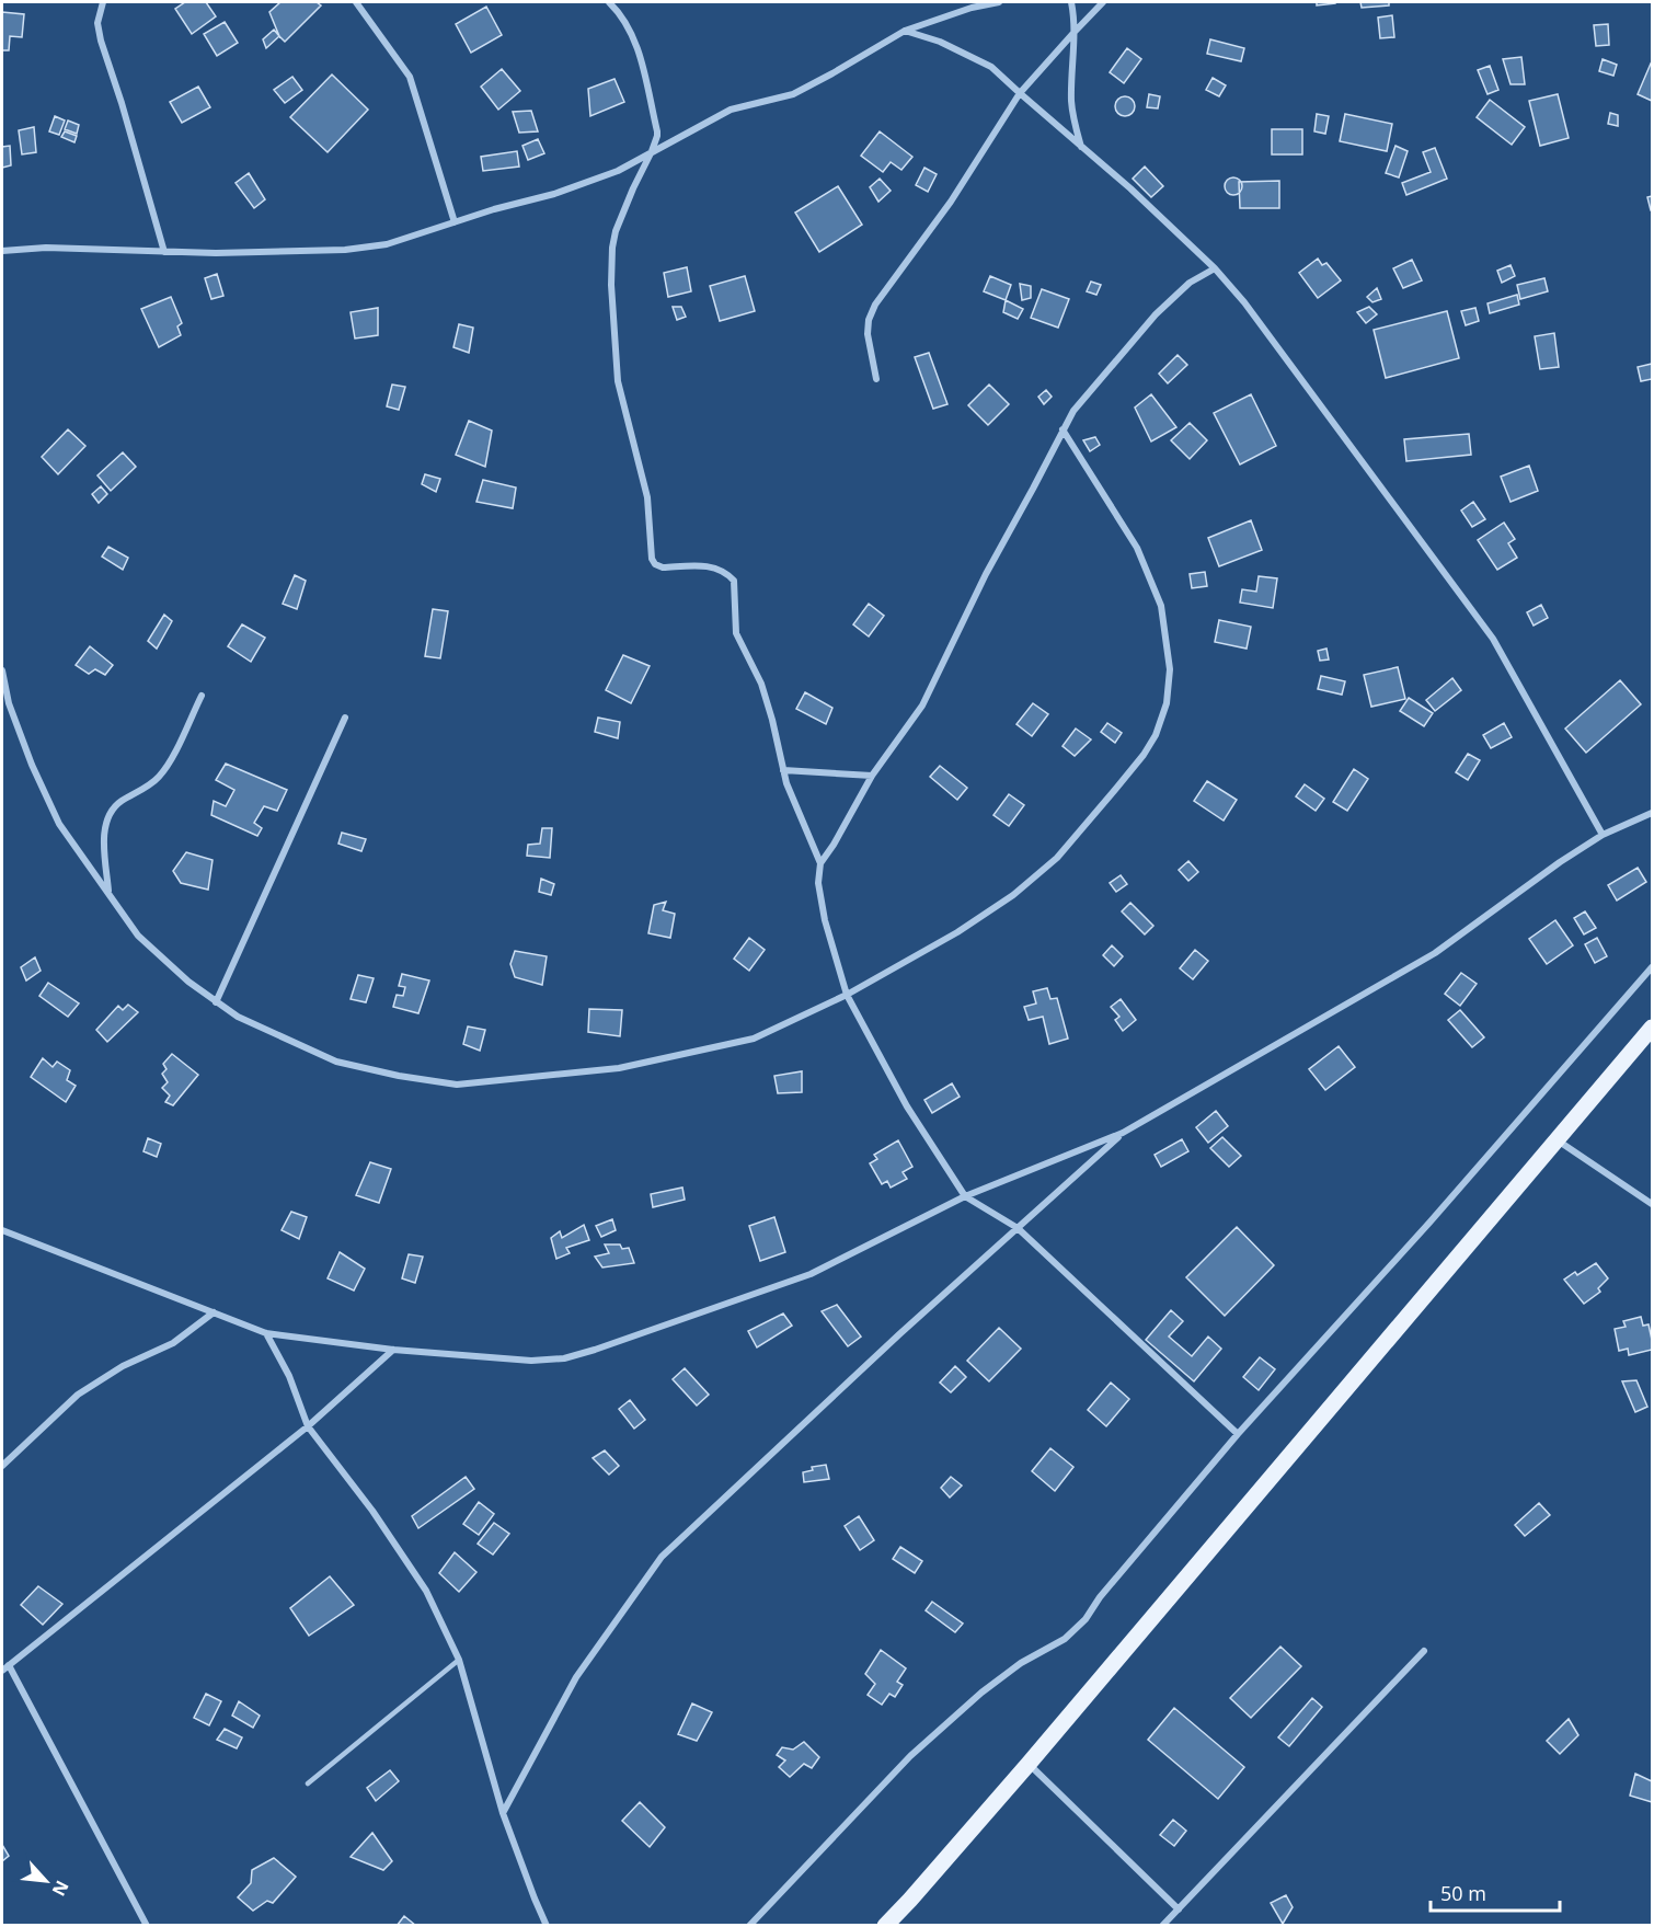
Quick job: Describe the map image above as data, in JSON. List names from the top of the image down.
{
  "scale_bar": "50 m",
  "north": "bottom right"
}
